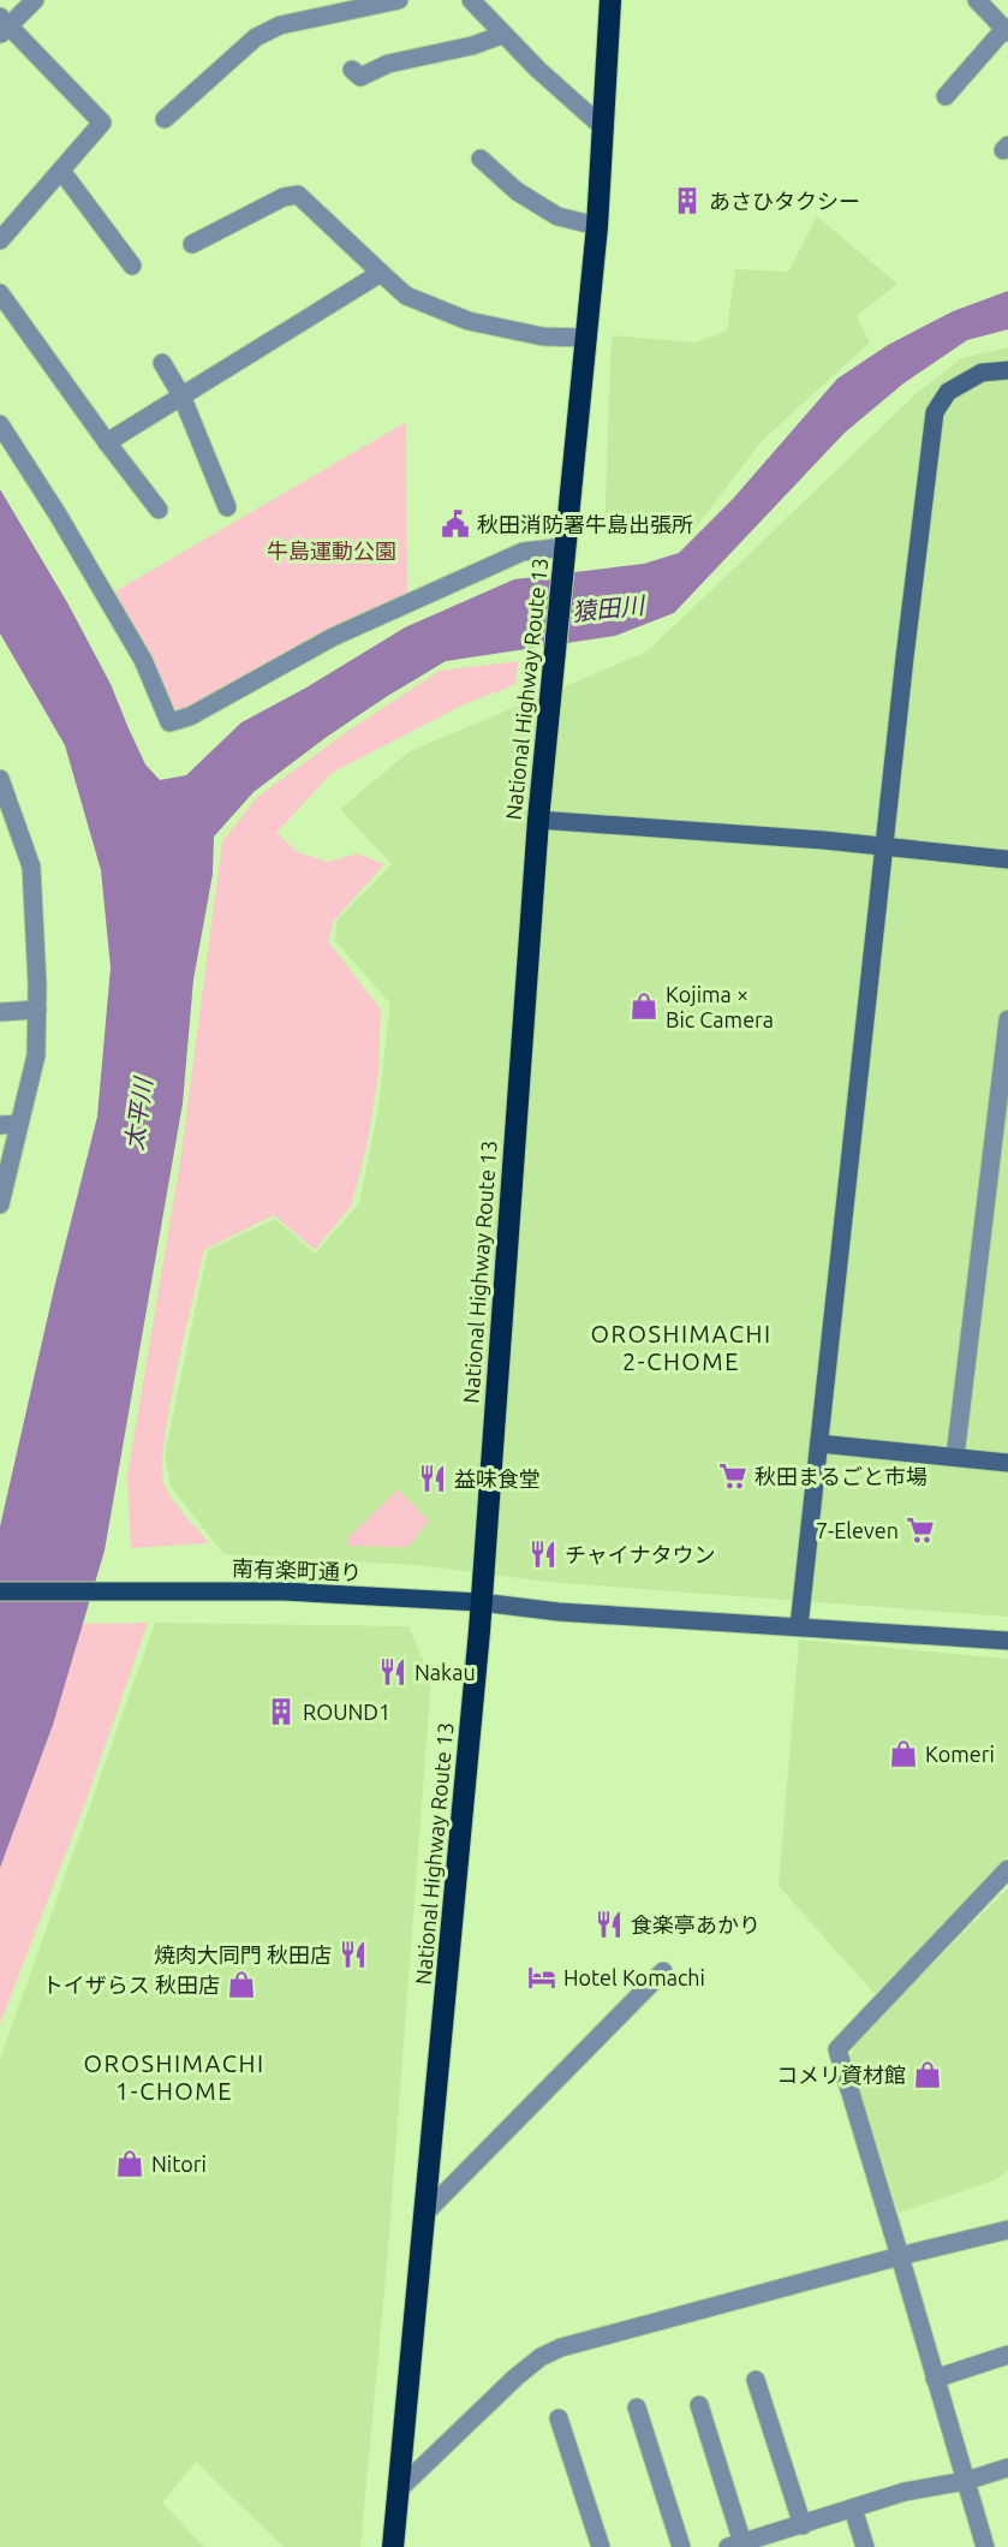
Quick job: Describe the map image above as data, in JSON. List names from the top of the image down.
{
  "streets": {
    "highway": ["National Highway Route 13"],
    "main road": ["南有楽町通り"]
  },
  "crossings": [
    ["National Highway Route 13", "南有楽町通り"]
  ],
  "districts": ["OROSHIMACHI 2-CHOME", "OROSHIMACHI 1-CHOME"],
  "water": ["猿田川", "太平川"],
  "parks": ["牛島運動公園"],
  "places": {
    "building": ["あさひタクシー", "ROUND1"],
    "public building": ["秋田消防署牛島出張所"],
    "shop": [
      "Kojima × Bic Camera",
      "Komeri",
      "トイザらス 秋田店",
      "コメリ資材館",
      "Nitori"
    ],
    "supermarket": ["秋田まるごと市場", "7-Eleven"],
    "restaurant": [
      "益味食堂",
      "チャイナタウン",
      "Nakau",
      "食楽亭あかり",
      "焼肉大同門 秋田店"
    ],
    "hotel": ["Hotel Komachi"]
  }
}
